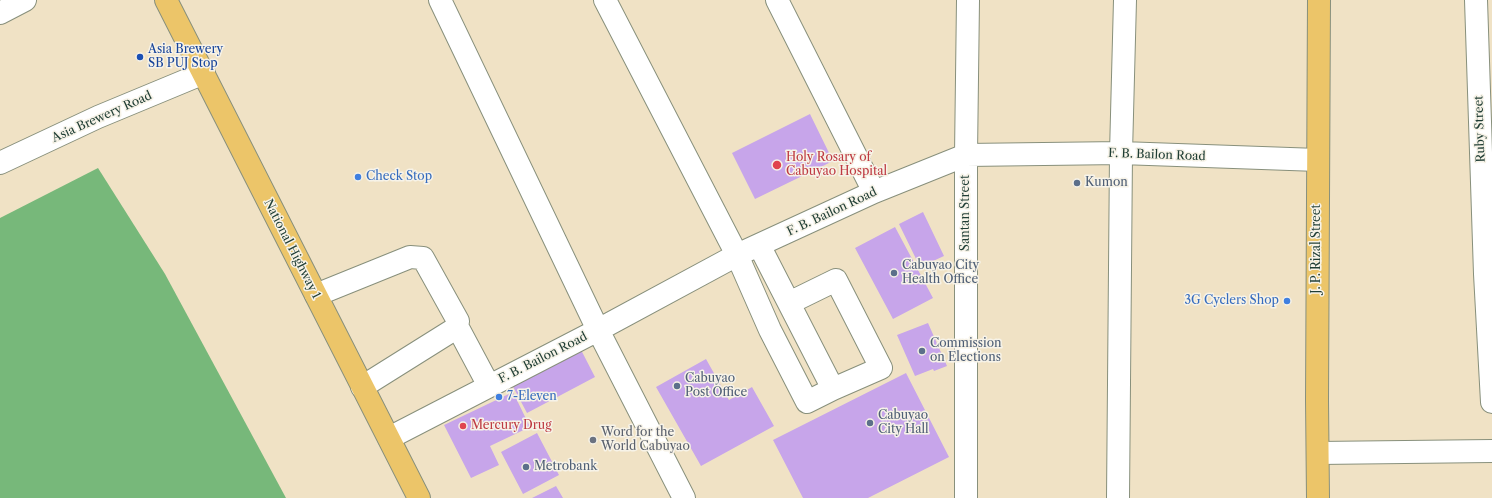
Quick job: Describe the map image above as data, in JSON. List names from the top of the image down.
{
  "streets": {
    "main road": ["National Highway 1", "J. P. Rizal Street"],
    "street": [
      "Asia Brewery Road",
      "Ruby Street",
      "F. B. Bailon Road",
      "Santan Street"
    ]
  },
  "crossings": [
    ["Asia Brewery Road", "National Highway 1"],
    ["F. B. Bailon Road", "Santan Street"],
    ["F. B. Bailon Road", "National Highway 1"],
    ["F. B. Bailon Road", "J. P. Rizal Street"]
  ],
  "places": [
    "Asia Brewery SB PUJ Stop",
    "Holy Rosary of Cabuyao Hospital",
    "Check Stop",
    "Kumon",
    "Cabuyao City Health Office",
    "3G Cyclers Shop",
    "Commission on Elections",
    "Cabuyao Post Office",
    "7-Eleven",
    "Cabuyao City Hall",
    "Mercury Drug",
    "Word for the World Cabuyao",
    "Metrobank"
  ]
}
